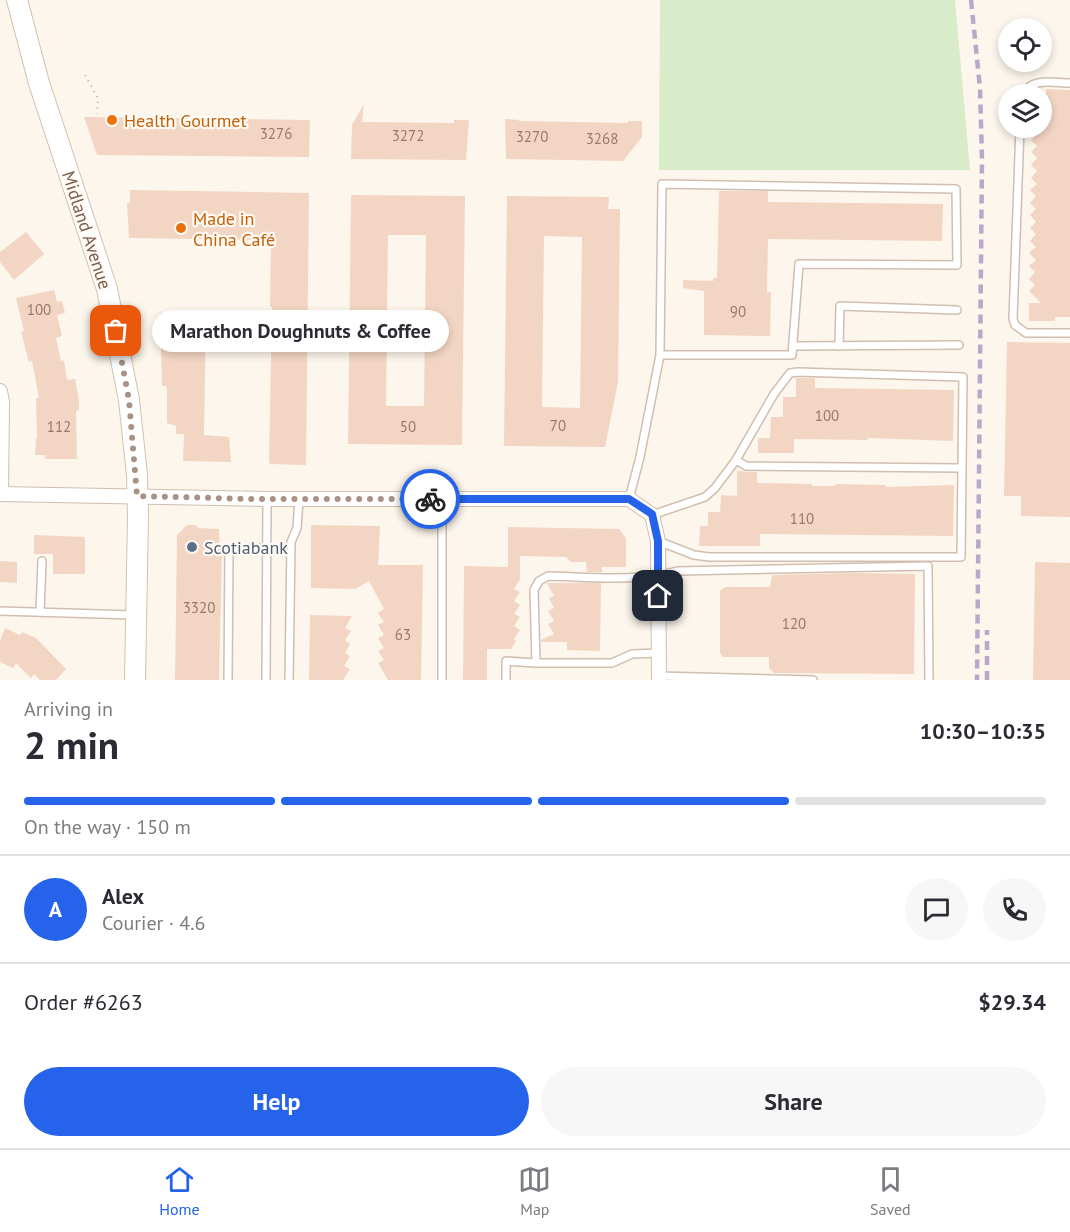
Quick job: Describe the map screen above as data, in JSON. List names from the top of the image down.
{
  "streets": {
    "main road": ["Midland Avenue"]
  },
  "places": [
    "Health Gourmet",
    "Made in China Café",
    "Marathon Doughnuts & Coffee",
    "Scotiabank"
  ],
  "house_numbers": [
    "3276",
    "3272",
    "3270",
    "3268",
    "100",
    "90",
    "100",
    "70",
    "112",
    "50",
    "110",
    "3320",
    "120",
    "63"
  ],
  "page": {
    "bubble": "Marathon Doughnuts & Coffee",
    "heading": ["2 min", "Arriving in", "10:30–10:35"],
    "panel": [
      "Alex",
      "Courier · 4.6",
      "Order #6263",
      "$29.34"
    ],
    "bar": "On the way · 150 m",
    "round": "A",
    "buttons": ["Help", "Share"],
    "tabs": ["Home", "Map", "Saved"]
  }
}
